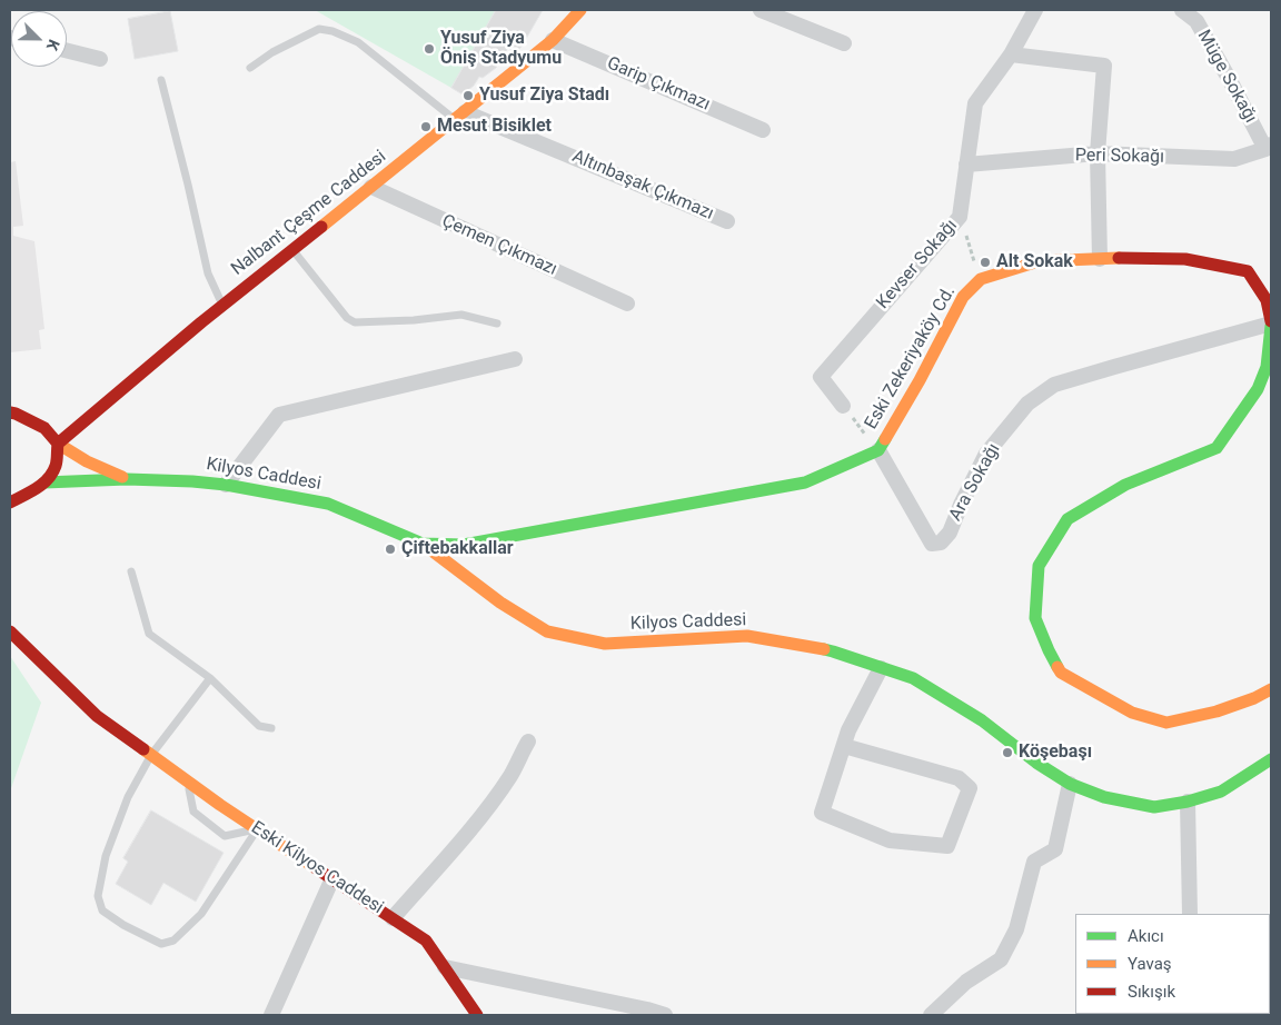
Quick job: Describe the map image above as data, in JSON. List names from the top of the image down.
{
  "streets": {
    "street": [
      "Müge Sokağı",
      "Garip Çıkmazı",
      "Peri Sokağı",
      "Altınbaşak Çıkmazı",
      "Nalbant Çeşme Caddesi",
      "Çemen Çıkmazı",
      "Kevser Sokağı",
      "Eski Zekeriyaköy Cd.",
      "Kilyos Caddesi",
      "Ara Sokağı",
      "Eski Kilyos Caddesi"
    ]
  },
  "crossings": [
    ["Müge Sokağı", "Peri Sokağı"],
    ["Garip Çıkmazı", "Nalbant Çeşme Caddesi"],
    ["Peri Sokağı", "Kevser Sokağı"],
    ["Altınbaşak Çıkmazı", "Nalbant Çeşme Caddesi"],
    ["Nalbant Çeşme Caddesi", "Çemen Çıkmazı"],
    ["Eski Zekeriyaköy Cd.", "Kilyos Caddesi"],
    ["Eski Zekeriyaköy Cd.", "Ara Sokağı"]
  ],
  "places": [
    "Yusuf Ziya Öniş Stadyumu",
    "Yusuf Ziya Stadı",
    "Mesut Bisiklet",
    "Alt Sokak",
    "Çiftebakkallar",
    "Köşebaşı"
  ],
  "legend": ["Akıcı", "Yavaş", "Sıkışık"],
  "north": "bottom right"
}
